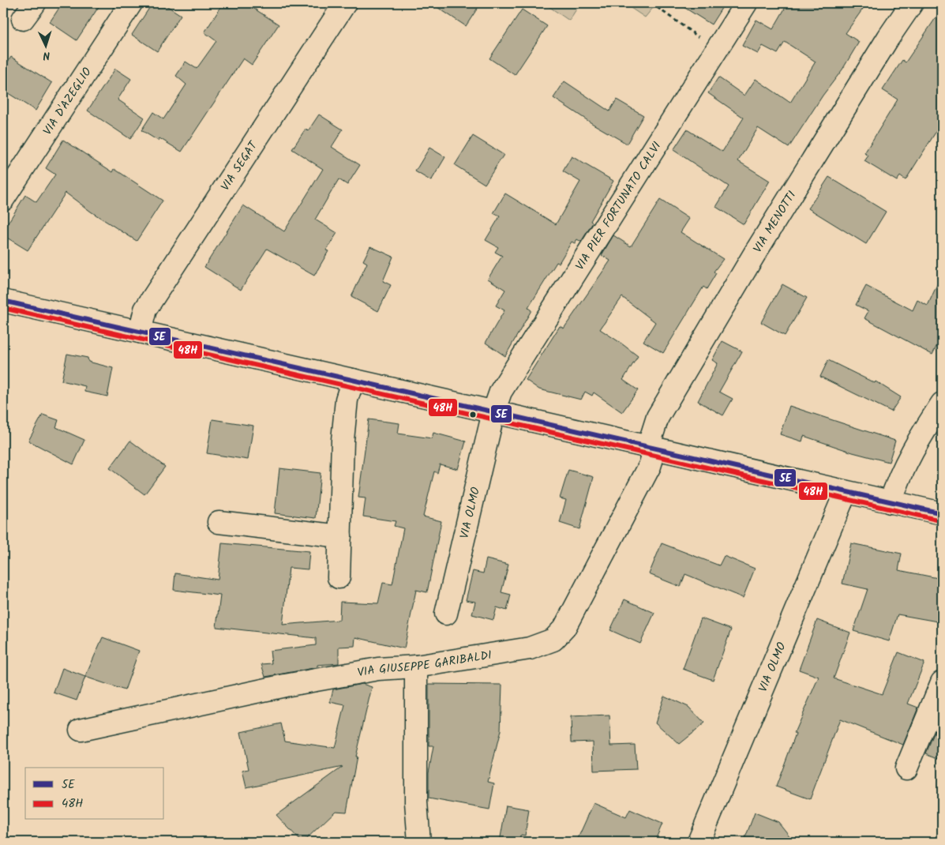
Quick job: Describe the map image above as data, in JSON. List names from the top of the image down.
{
  "streets": {
    "street": [
      "VIA D'AZEGLIO",
      "VIA SEGAT",
      "VIA PIER FORTUNATO CALVI",
      "VIA MENOTTI",
      "VIA OLMO",
      "VIA GIUSEPPE GARIBALDI"
    ]
  },
  "crossings": [
    ["VIA PIER FORTUNATO CALVI", "VIA OLMO"],
    ["VIA MENOTTI", "VIA GIUSEPPE GARIBALDI"]
  ],
  "lines": ["transit line 5E", "transit line 48H"],
  "legend": ["5E", "48H"],
  "north": "bottom"
}
